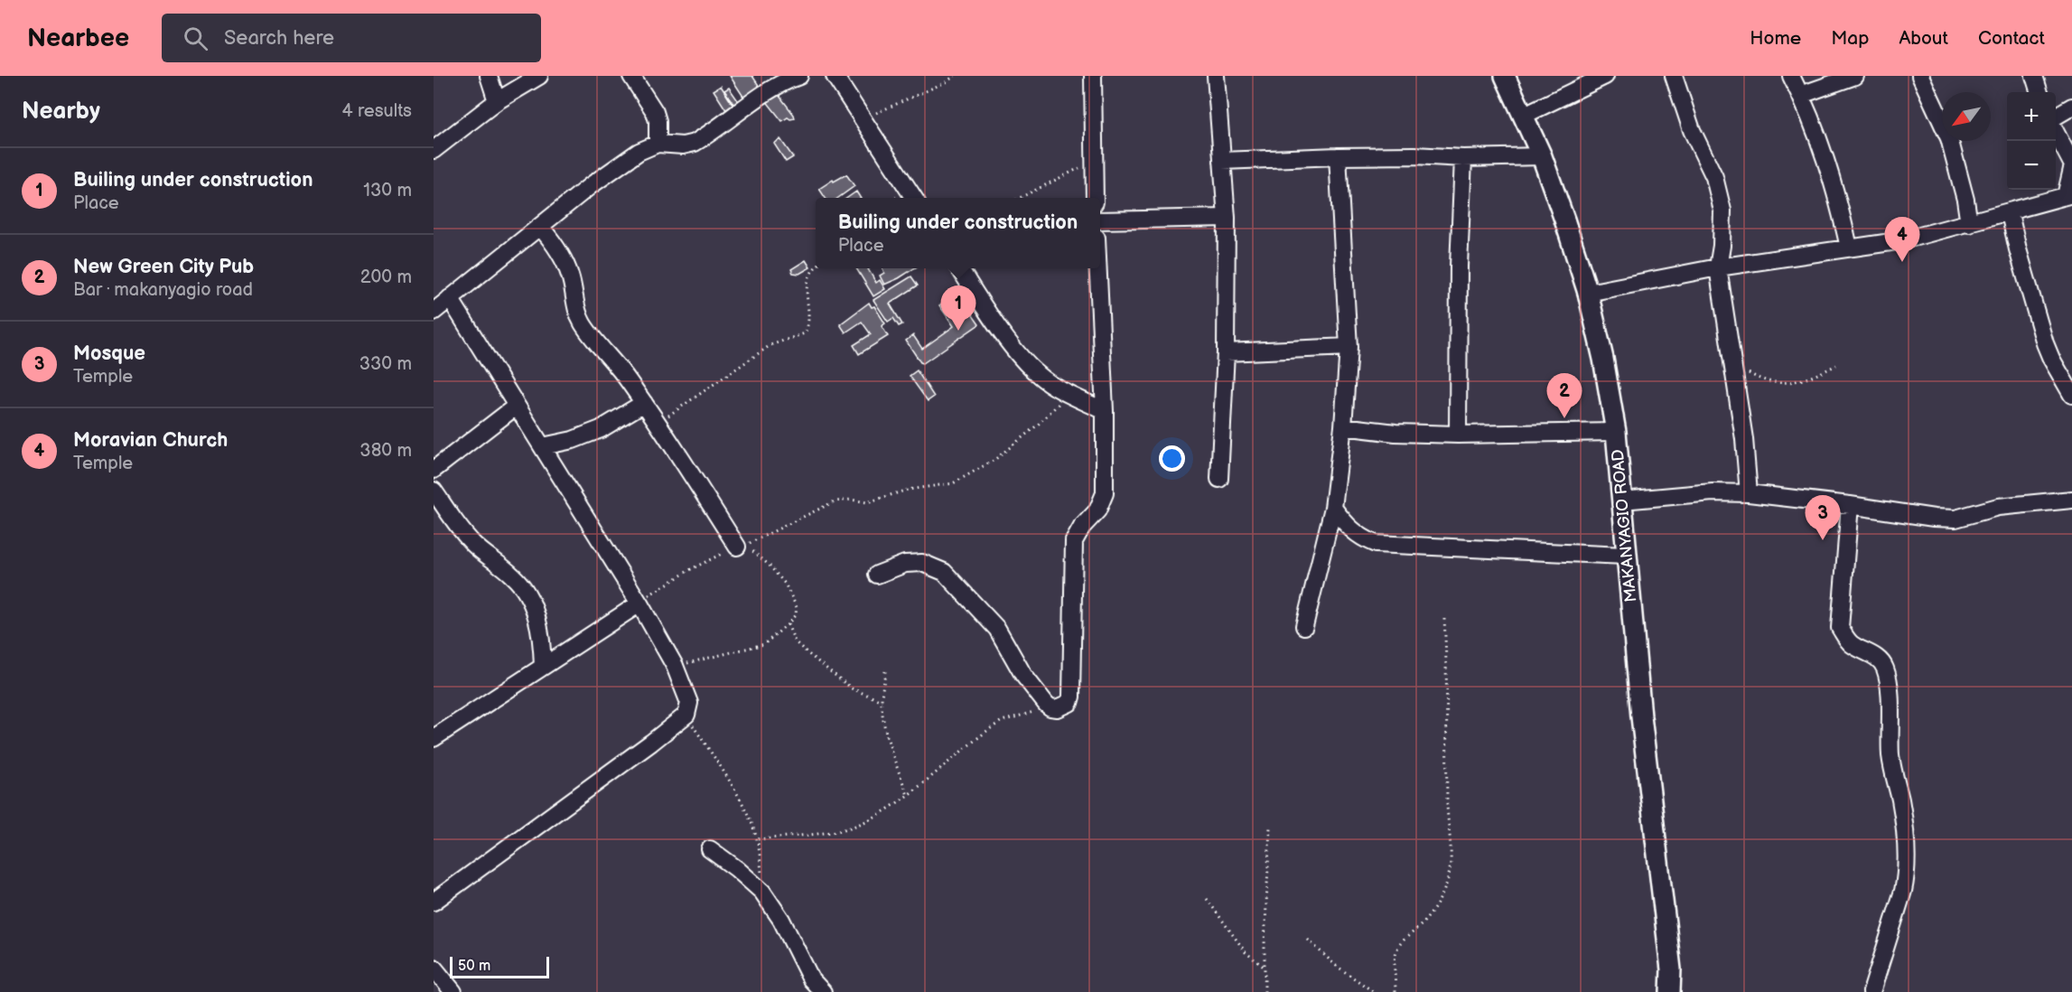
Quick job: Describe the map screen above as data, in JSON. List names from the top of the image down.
{
  "streets": {
    "street": ["MAKANYAGIO ROAD"]
  },
  "scale_bar": "50 m",
  "north": "bottom left",
  "page": {
    "header": "Nearbee",
    "search": "Search here",
    "nav": [
      "Home",
      "Map",
      "About",
      "Contact"
    ],
    "heading": ["Nearby", "4 results"],
    "map_buttons": ["+", "−"],
    "list": [
      {
        "mark": "1",
        "name": "Builing under construction",
        "note": "Place",
        "value": "130 m"
      },
      {
        "mark": "2",
        "name": "New Green City Pub",
        "note": "Bar · makanyagio road",
        "value": "200 m"
      },
      {
        "mark": "3",
        "name": "Mosque",
        "note": "Temple",
        "value": "330 m"
      },
      {
        "mark": "4",
        "name": "Moravian Church",
        "note": "Temple",
        "value": "380 m"
      }
    ],
    "popup": ["Builing under construction", "Place"],
    "pins": [
      "4",
      "1",
      "2",
      "3"
    ],
    "scale": "50 m"
  }
}
